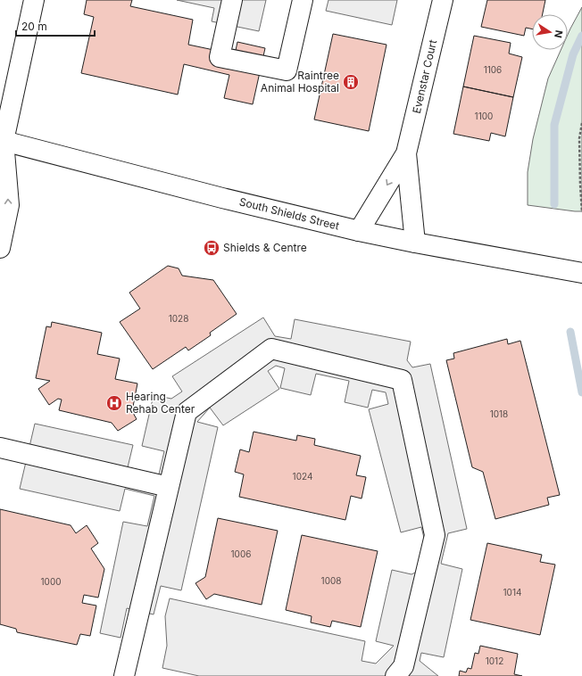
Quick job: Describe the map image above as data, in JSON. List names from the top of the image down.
{
  "streets": {
    "street": ["Evenstar Court", "South Shields Street"]
  },
  "crossings": [
    ["Evenstar Court", "South Shields Street"]
  ],
  "places": {
    "building": ["Raintree Animal Hospital"],
    "bus stop": ["Shields & Centre"],
    "hospital": ["Hearing Rehab Center"]
  },
  "house_numbers": [
    "1106",
    "1100",
    "1028",
    "1018",
    "1024",
    "1006",
    "1008",
    "1000",
    "1014",
    "1012"
  ],
  "scale_bar": "20 m",
  "north": "right"
}
